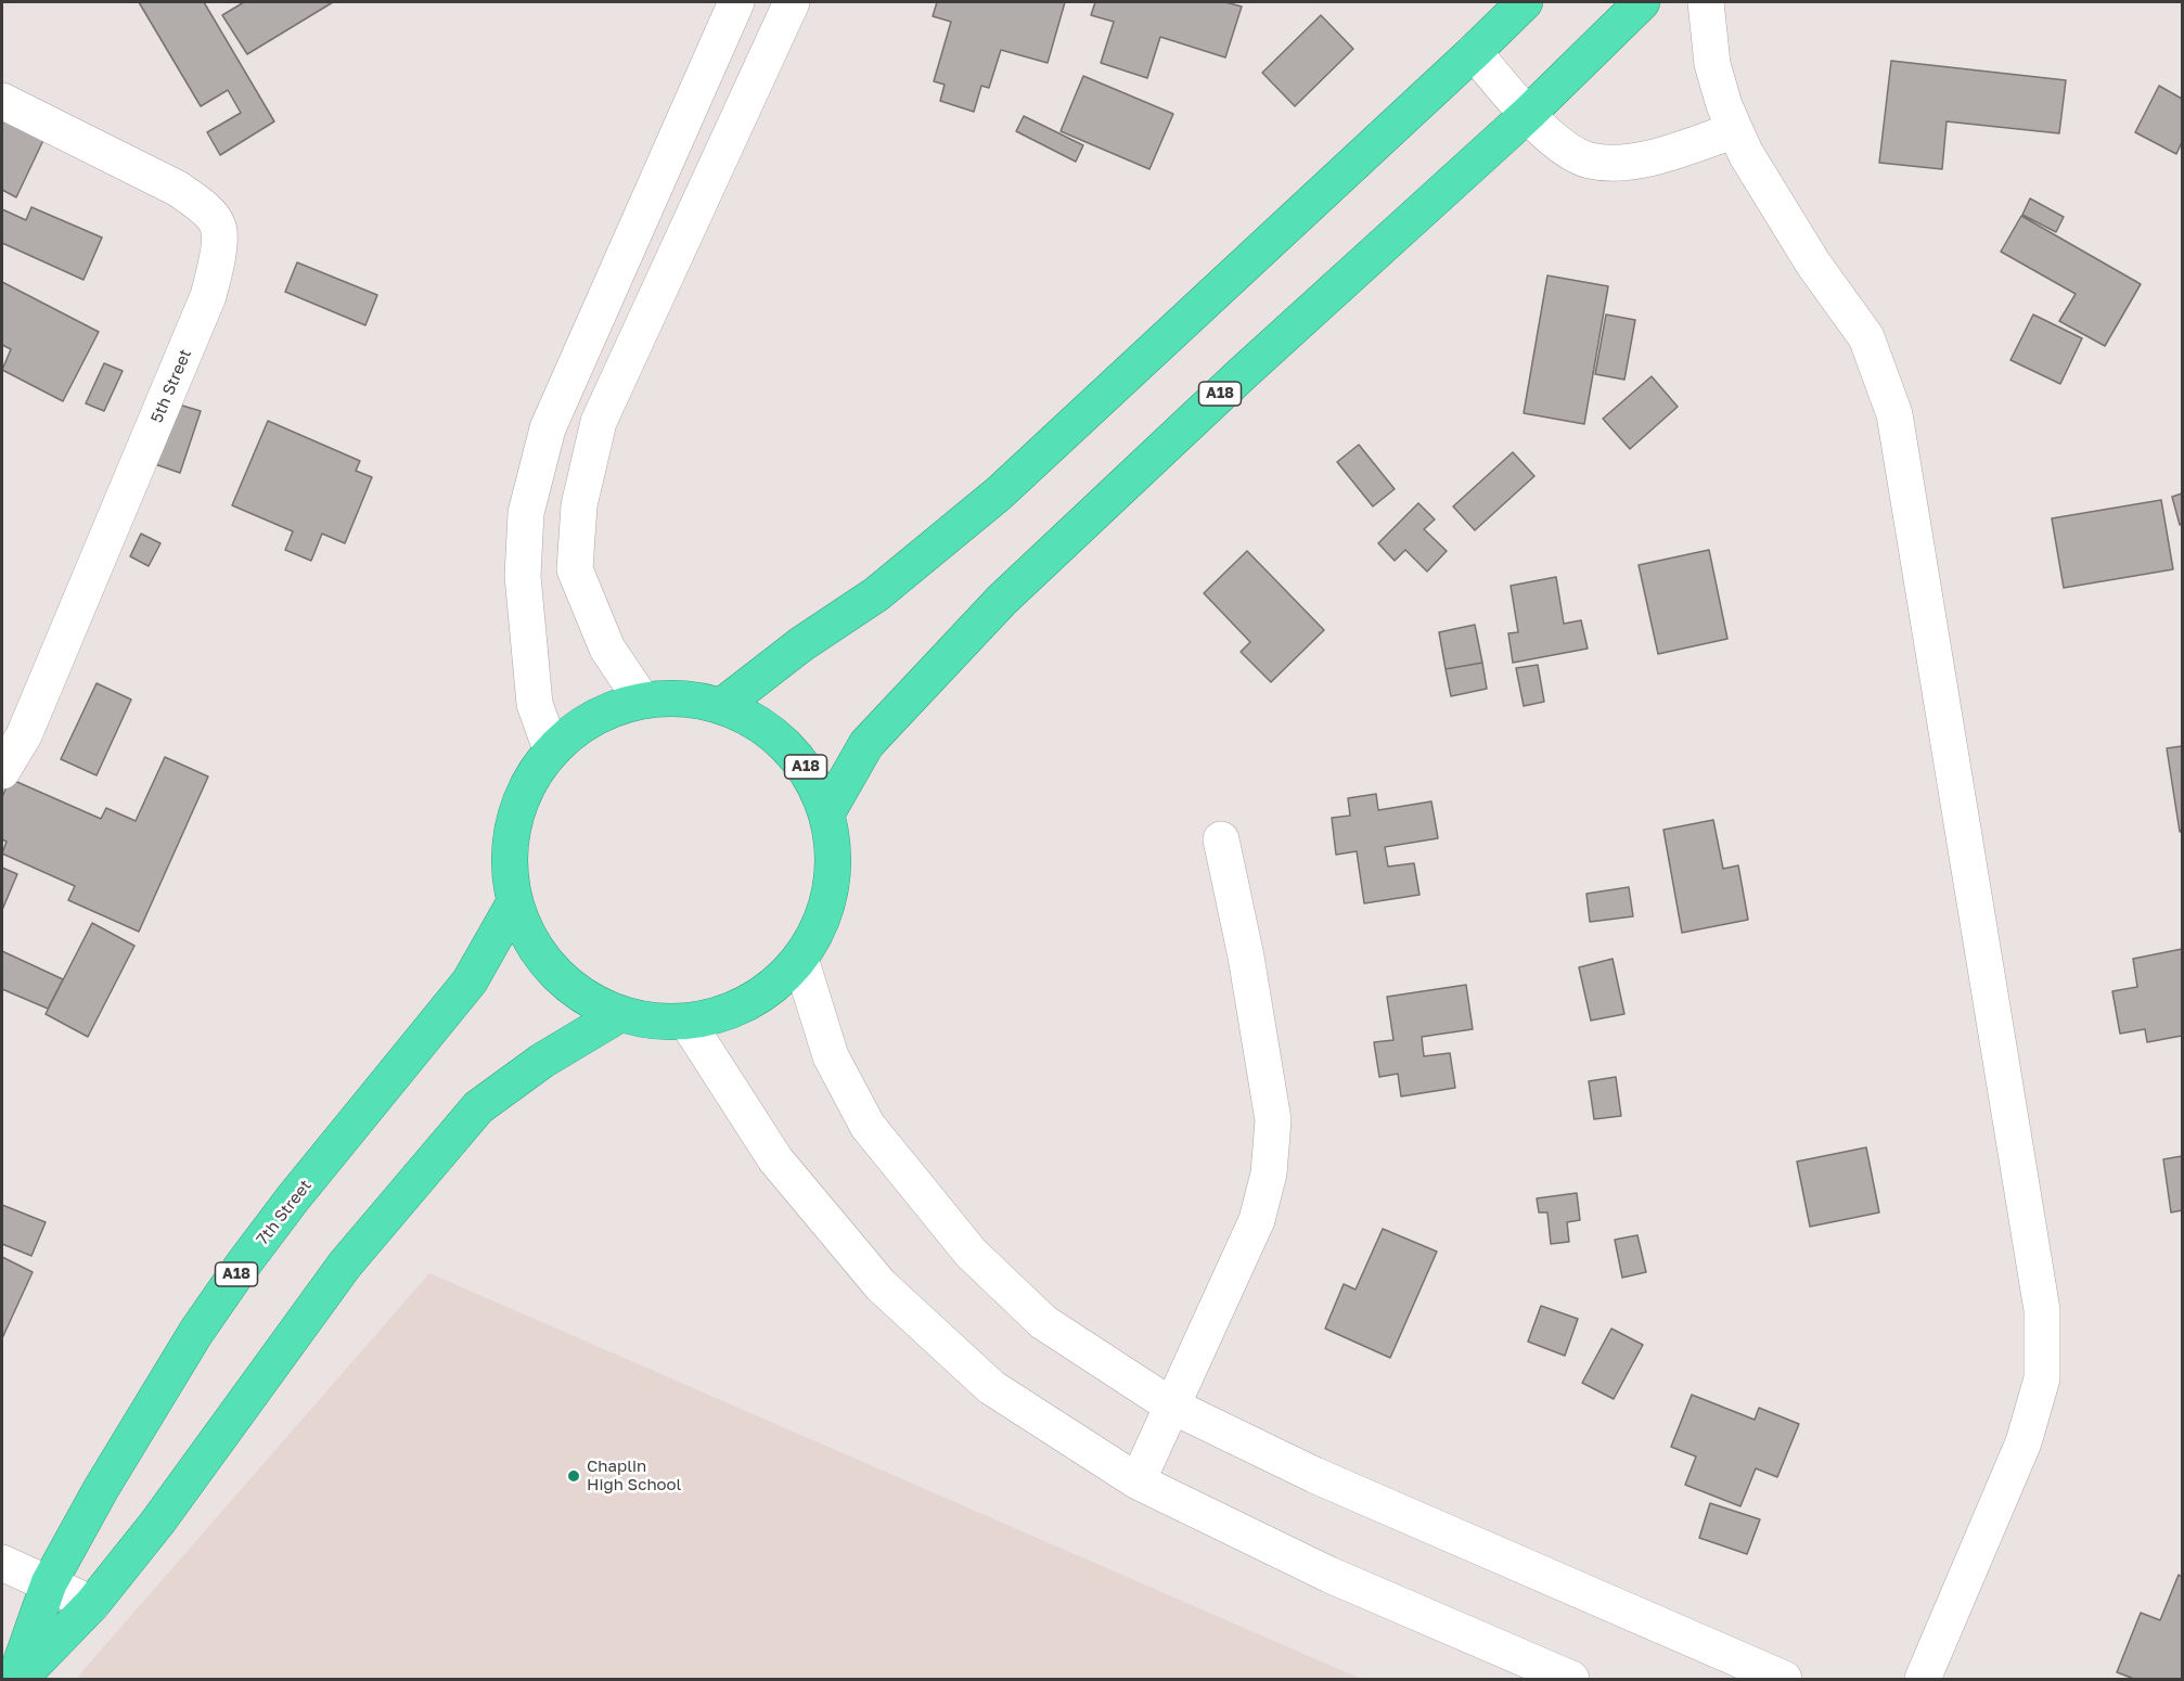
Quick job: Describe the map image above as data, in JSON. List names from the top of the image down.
{
  "streets": {
    "highway": ["A18", "7th Street"],
    "street": ["5th Street"]
  },
  "crossings": [
    ["A18", "7th Street"]
  ],
  "places": ["Chaplin High School"]
}
